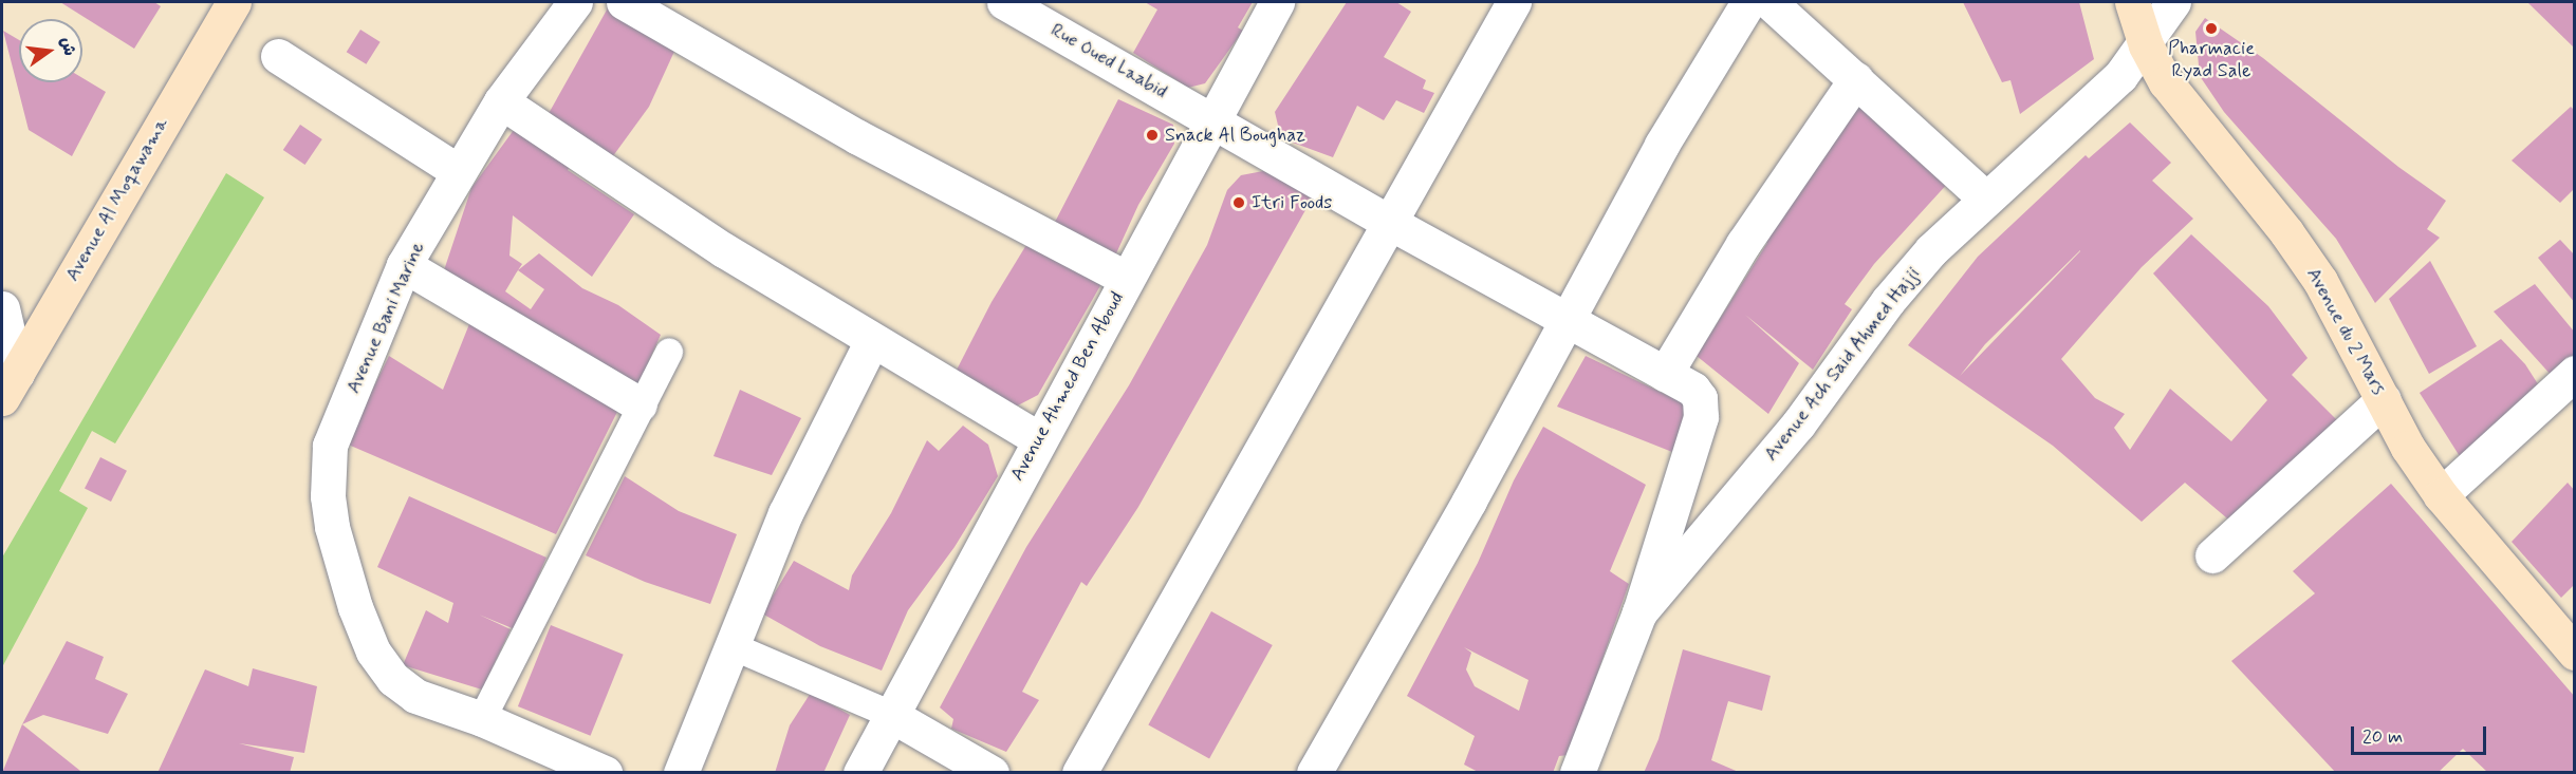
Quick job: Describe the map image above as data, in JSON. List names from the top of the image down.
{
  "streets": {
    "street": [
      "Rue Oued Laabid",
      "Avenue Al Moqawama",
      "Avenue Bani Marine",
      "Avenue du 2 Mars",
      "Avenue Ach Said Ahmed Hajji",
      "Avenue Ahmed Ben Aboud"
    ]
  },
  "crossings": [
    ["Rue Oued Laabid", "Avenue Ach Said Ahmed Hajji"],
    ["Rue Oued Laabid", "Avenue Ahmed Ben Aboud"],
    ["Avenue du 2 Mars", "Avenue Ach Said Ahmed Hajji"]
  ],
  "places": ["Pharmacie Ryad Sale", "Snack Al Boughaz", "Itri Foods"],
  "scale_bar": "20 m",
  "north": "right"
}
